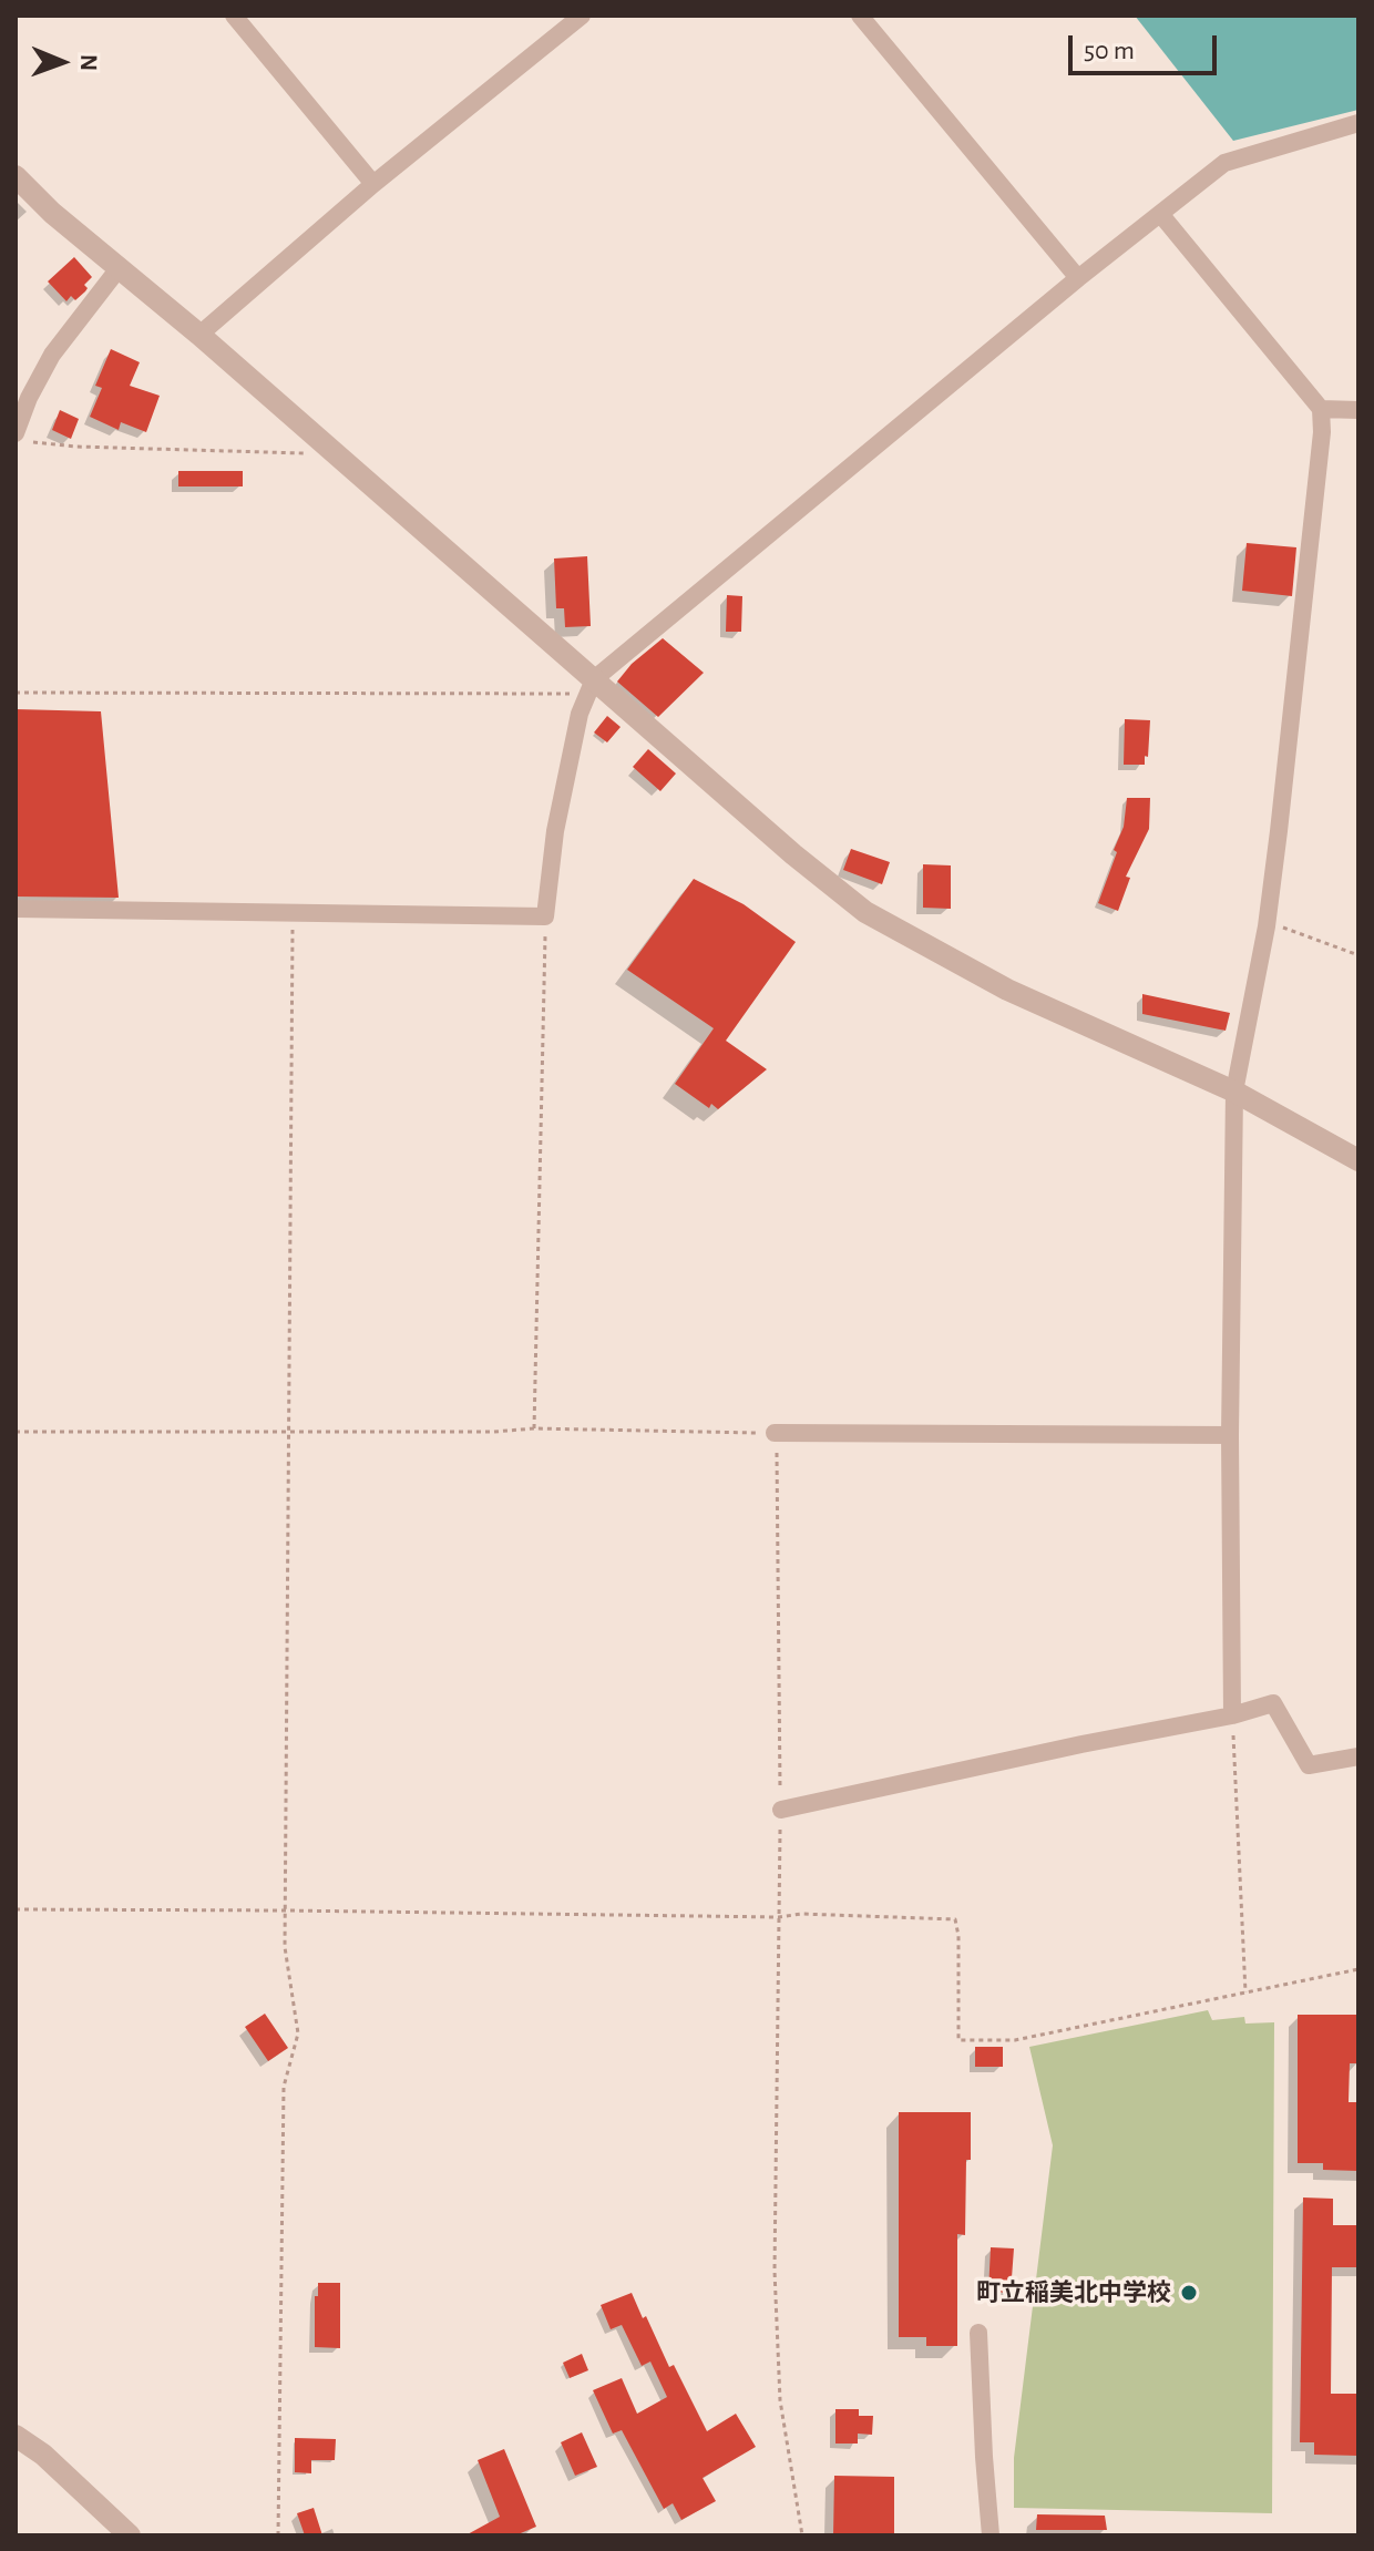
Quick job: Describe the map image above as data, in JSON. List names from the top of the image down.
{
  "places": ["町立稲美北中学校"],
  "scale_bar": "50 m",
  "north": "right"
}
